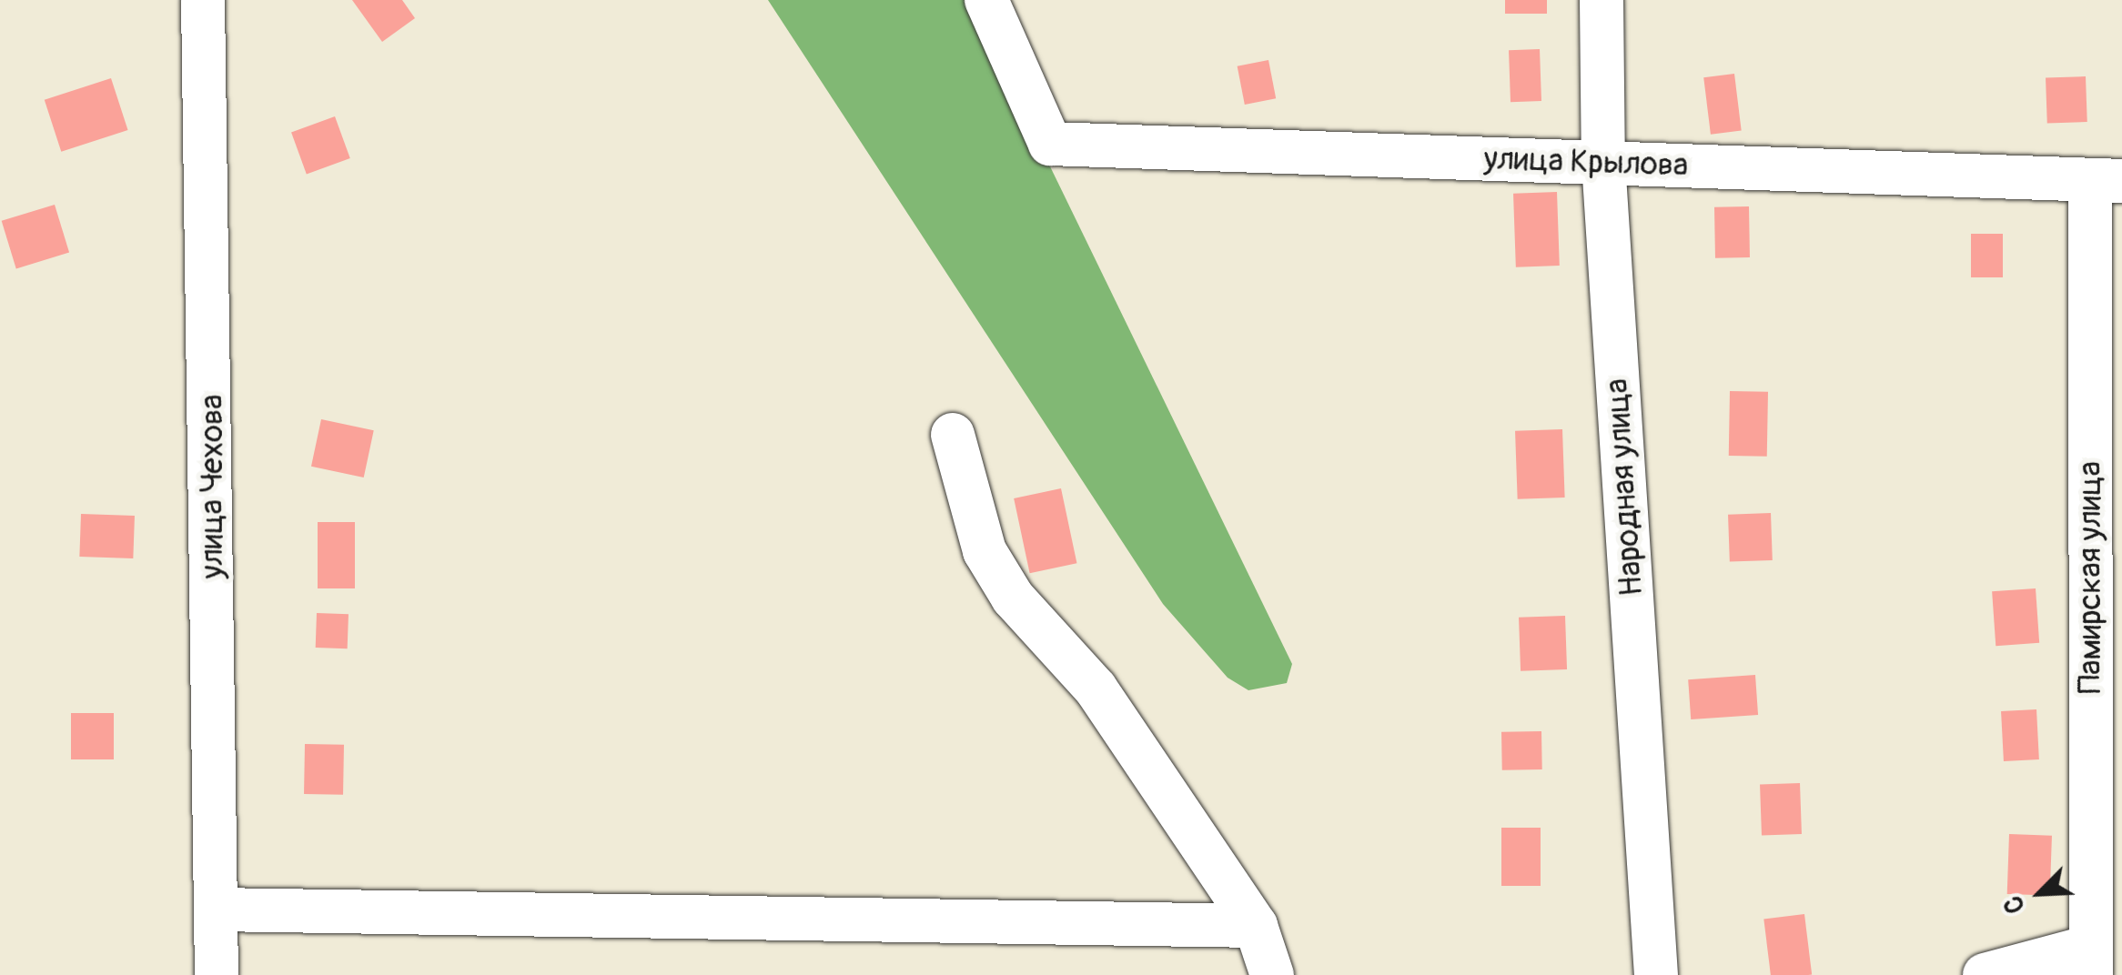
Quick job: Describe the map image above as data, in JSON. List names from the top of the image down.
{
  "streets": {
    "street": [
      "улица Крылова",
      "улица Чехова",
      "Народная улица",
      "Памирская улица"
    ]
  },
  "crossings": [
    ["улица Крылова", "Народная улица"],
    ["улица Крылова", "Памирская улица"]
  ],
  "north": "bottom left"
}
